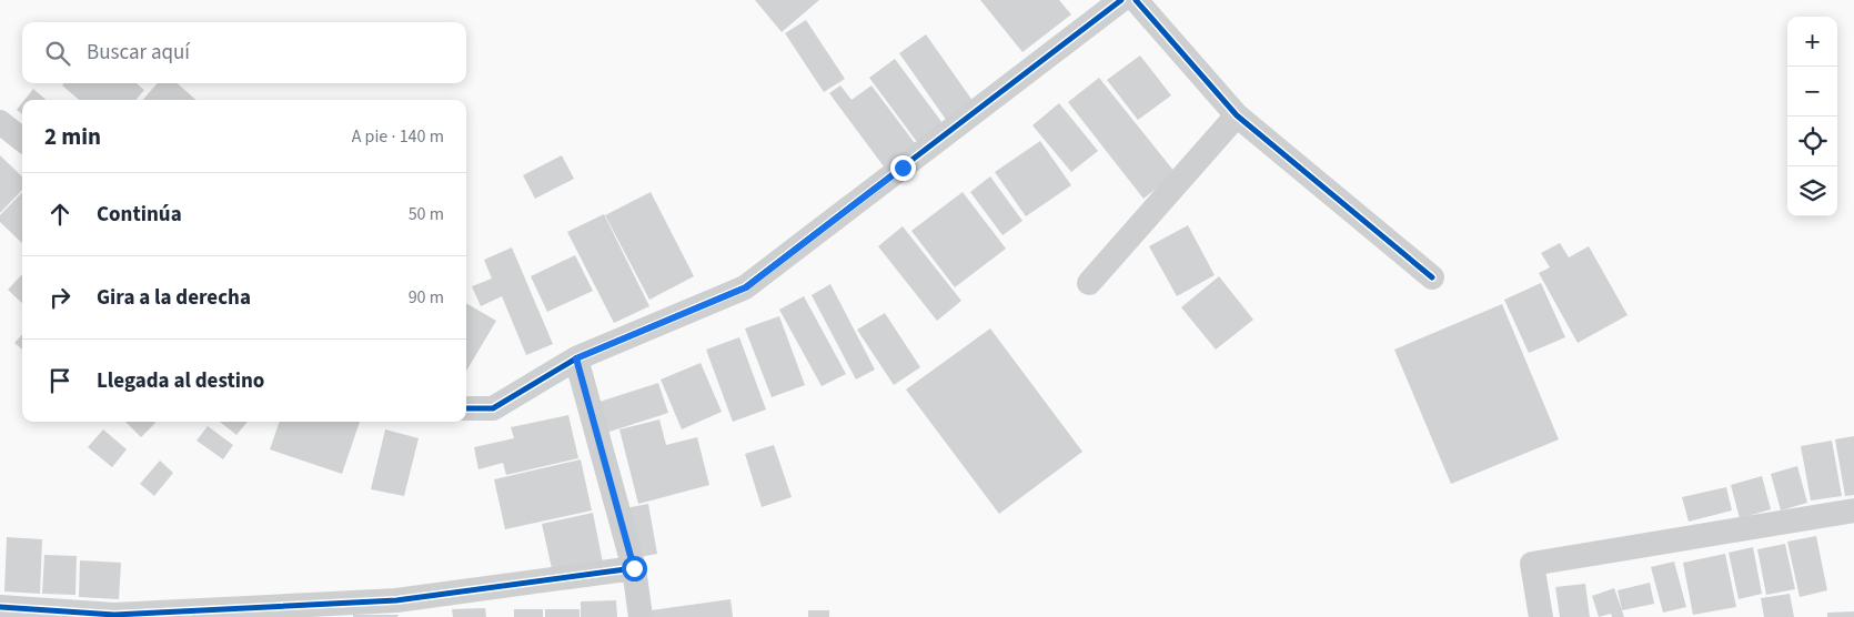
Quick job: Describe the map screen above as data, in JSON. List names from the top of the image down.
{
  "page": {
    "map_buttons": ["+", "−"],
    "search": "Buscar aquí",
    "heading": ["2 min", "A pie · 140 m"],
    "list": [
      ["Continúa", "50 m"],
      ["Gira a la derecha", "90 m"],
      "Llegada al destino"
    ]
  }
}
